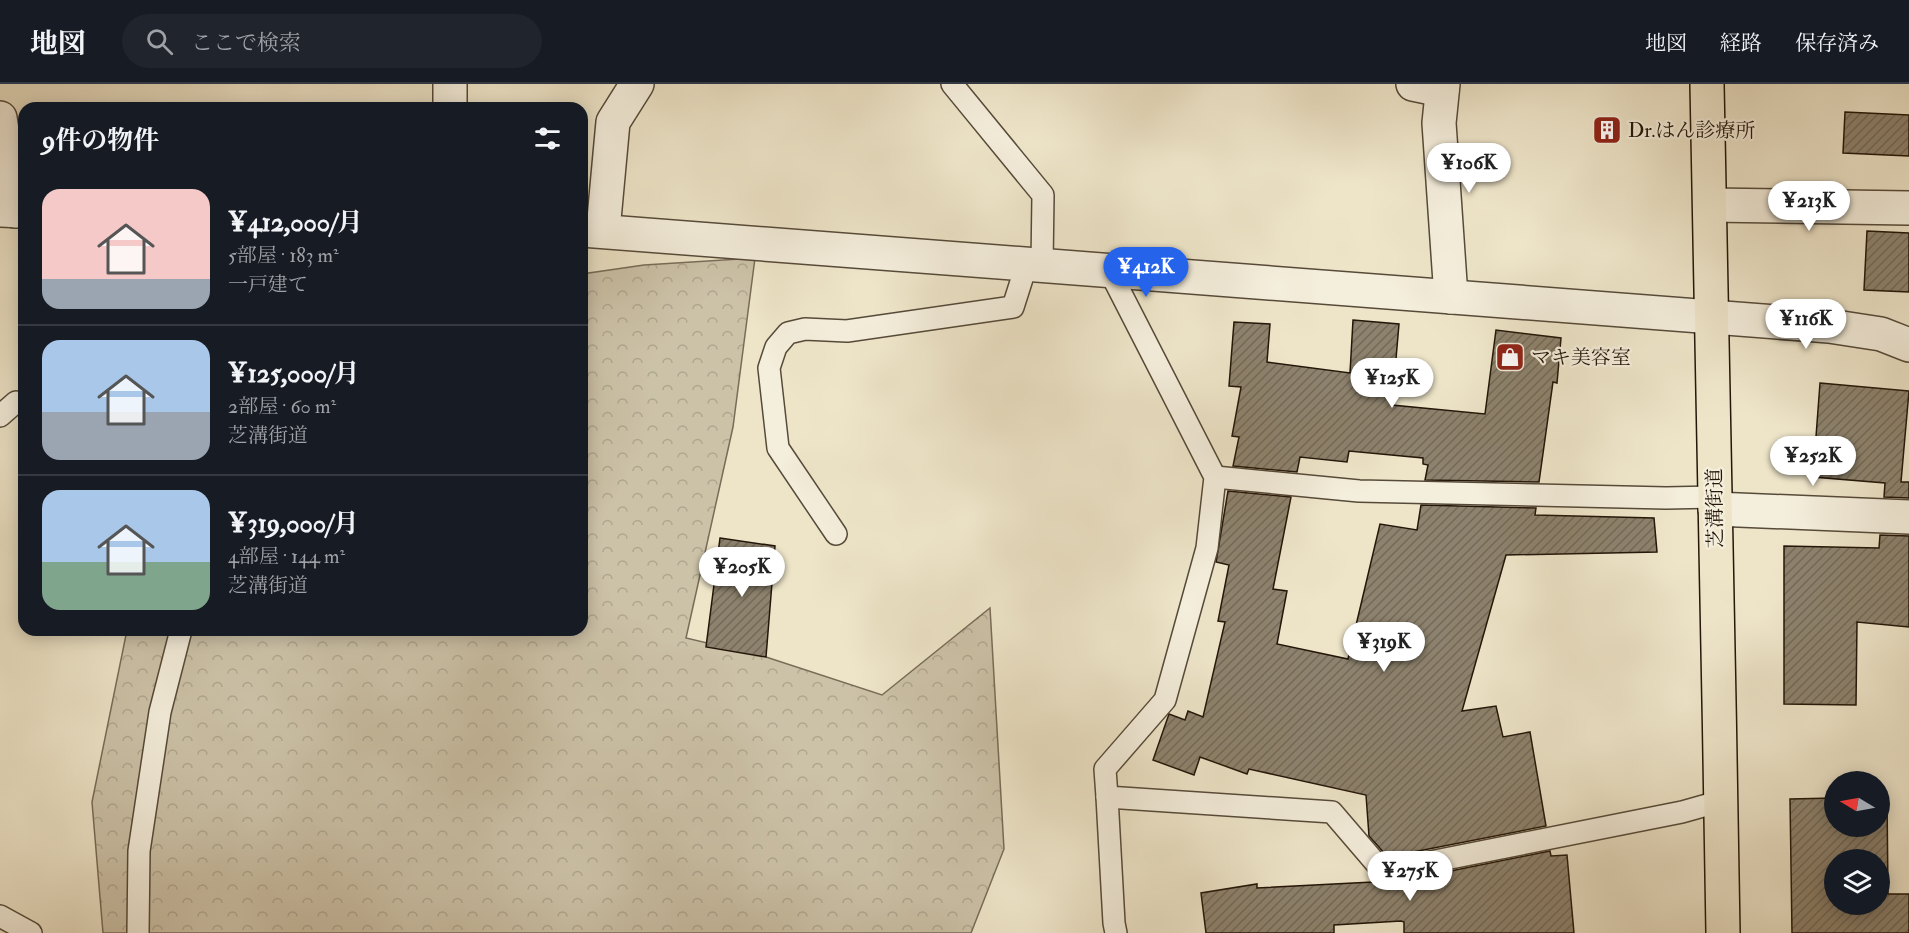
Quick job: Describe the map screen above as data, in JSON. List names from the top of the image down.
{
  "streets": {
    "main road": ["芝溝街道"]
  },
  "places": {
    "building": ["Dr.はん診療所"],
    "shop": ["マキ美容室"]
  },
  "north": "left",
  "page": {
    "header": "地図",
    "search": "ここで検索",
    "nav": ["地図", "経路", "保存済み"],
    "heading": "9件の物件",
    "price": [
      "¥106K",
      "¥213K",
      "¥412K",
      "¥116K",
      "¥125K",
      "¥252K",
      "¥205K",
      "¥319K",
      "¥275K"
    ],
    "list": [
      {
        "name": "¥412,000/月",
        "note": "5部屋 · 183 m² · 一戸建て"
      },
      {
        "name": "¥125,000/月",
        "note": "2部屋 · 60 m² · 芝溝街道"
      },
      {
        "name": "¥319,000/月",
        "note": "4部屋 · 144 m² · 芝溝街道"
      }
    ]
  }
}
